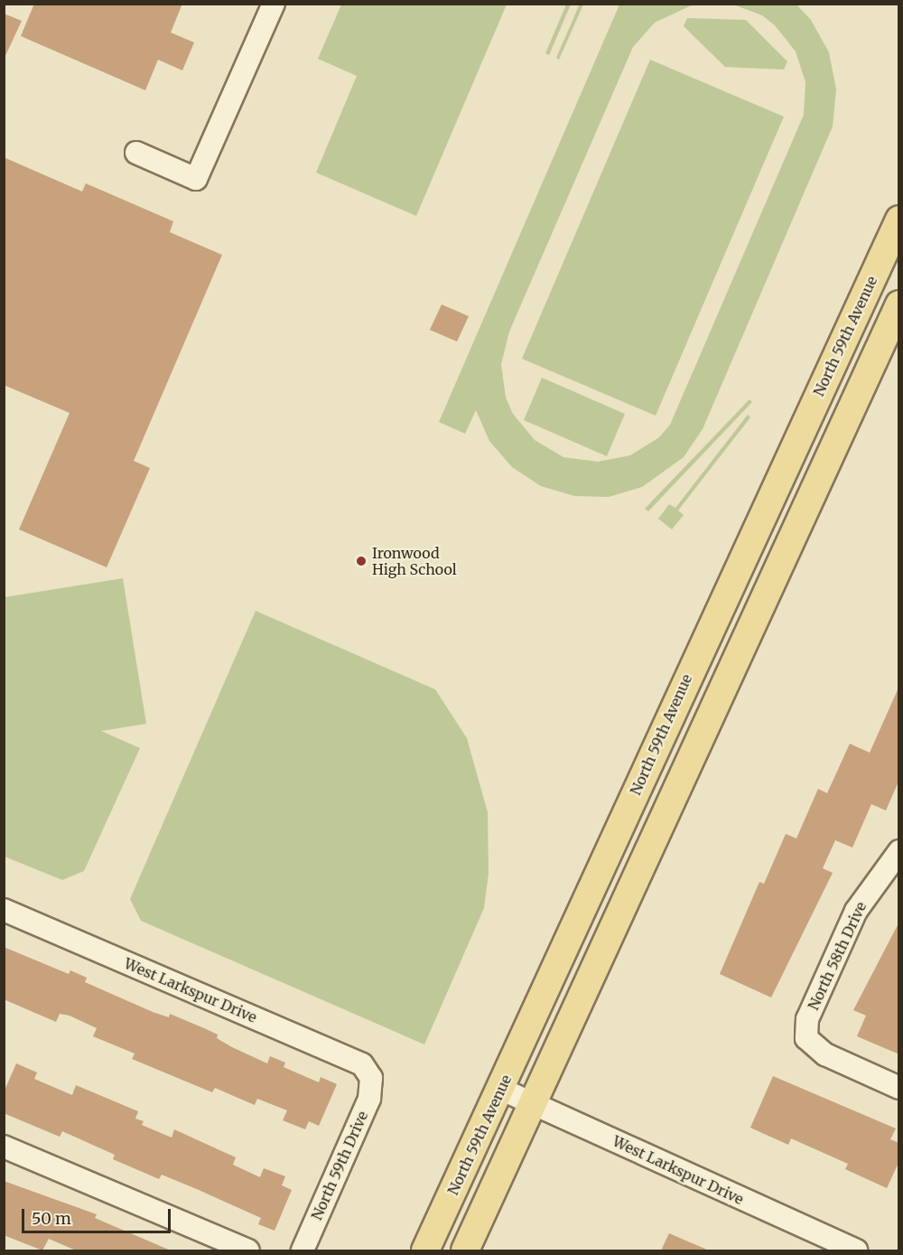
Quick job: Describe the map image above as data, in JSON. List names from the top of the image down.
{
  "streets": {
    "main road": ["North 59th Avenue"],
    "street": ["North 58th Drive", "West Larkspur Drive", "North 59th Drive"]
  },
  "crossings": [
    ["North 59th Avenue", "West Larkspur Drive"],
    ["West Larkspur Drive", "North 59th Drive"]
  ],
  "places": ["Ironwood High School"],
  "scale_bar": "50 m"
}
